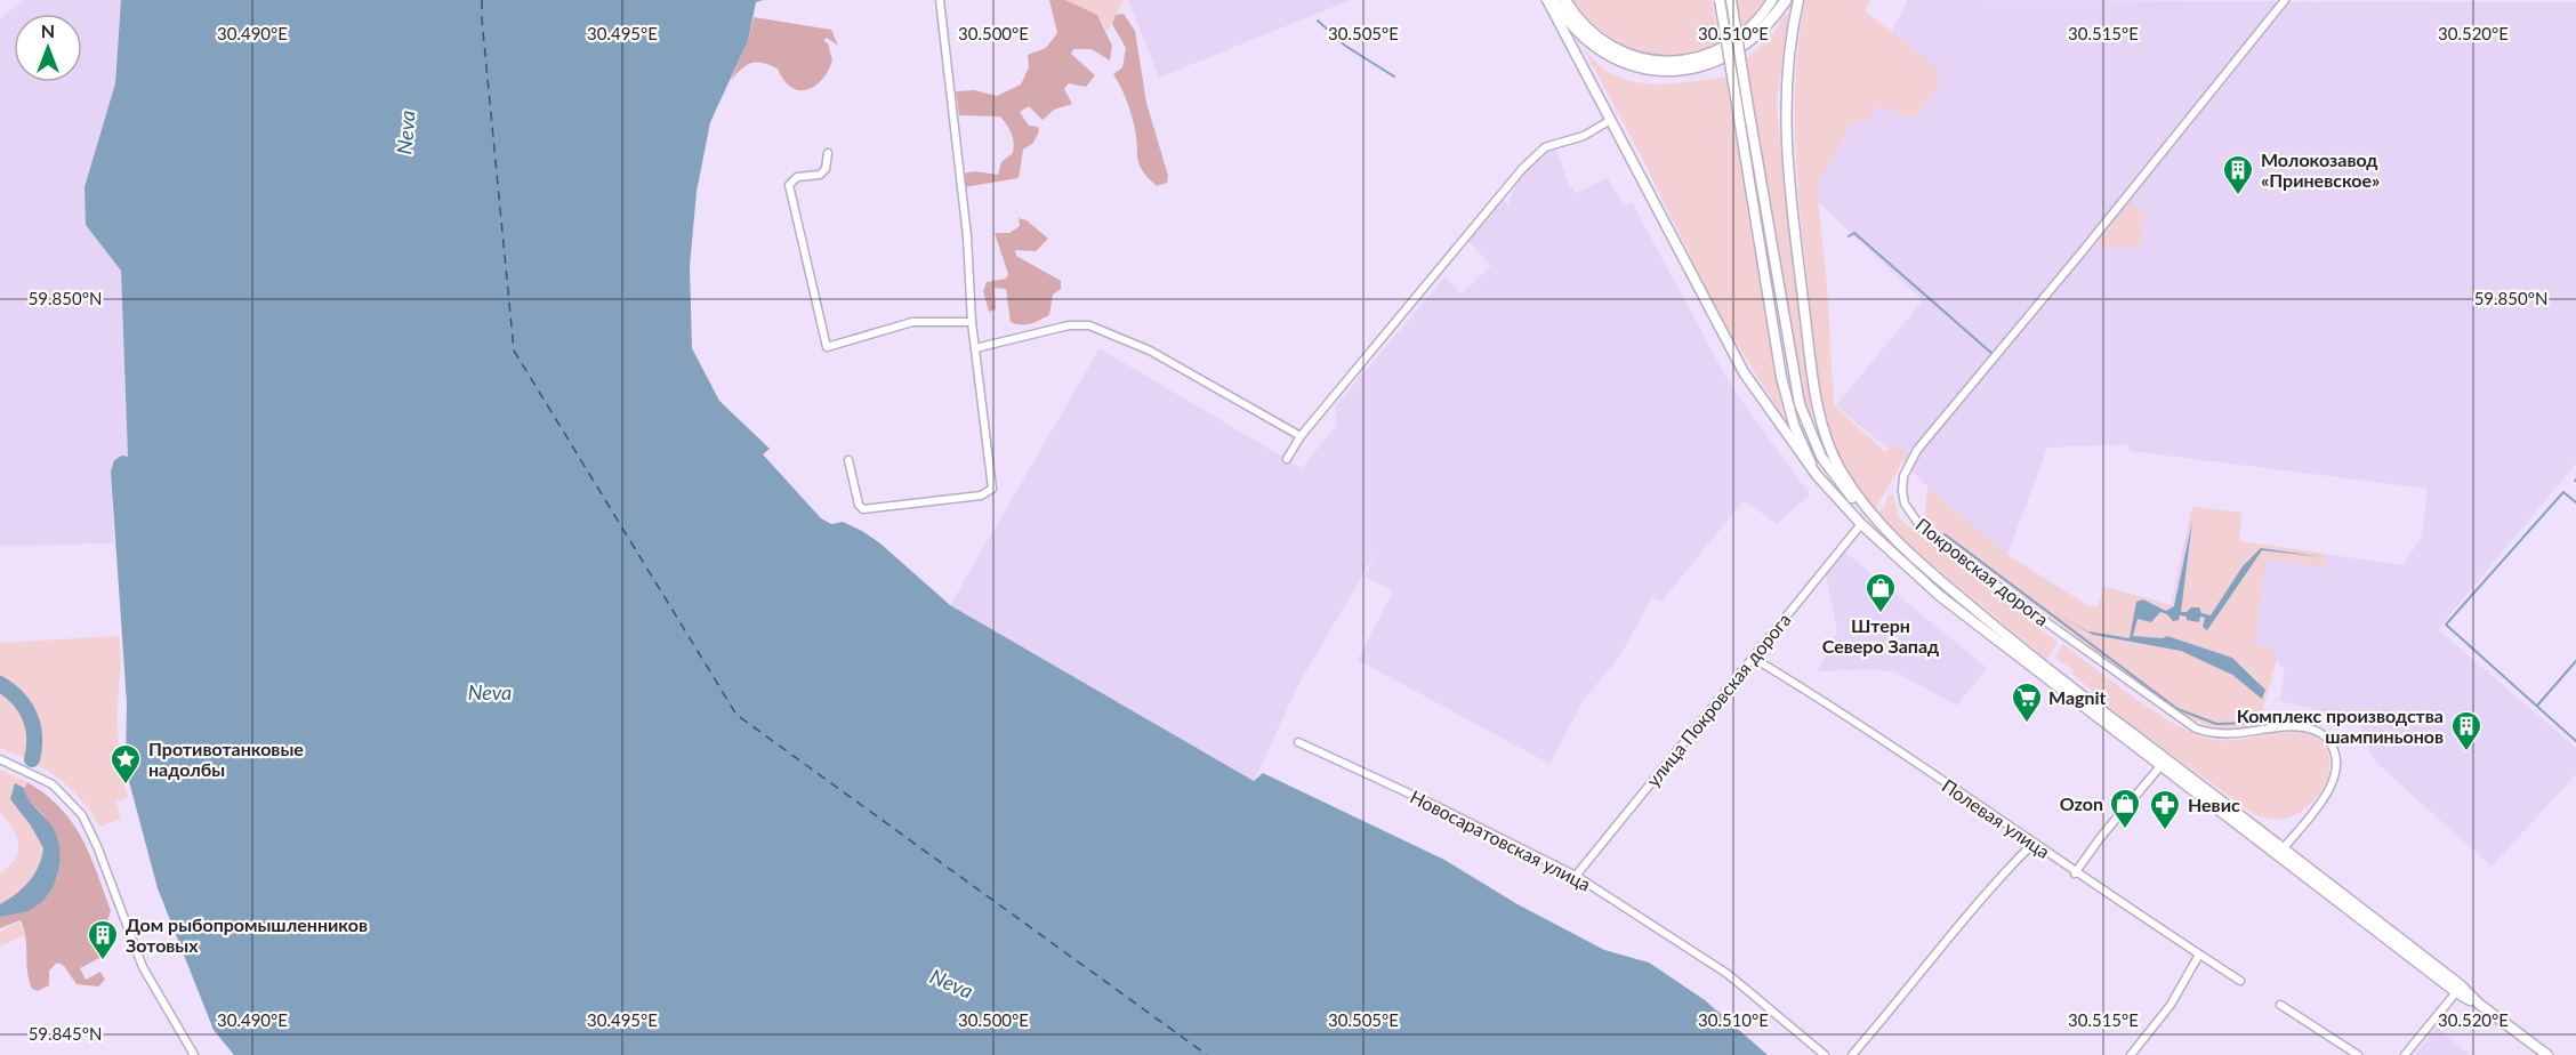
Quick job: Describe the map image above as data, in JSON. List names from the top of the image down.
{
  "streets": {
    "street": [
      "Покровская дорога",
      "улица Покровская дорога",
      "Полевая улица",
      "Новосаратовская улица"
    ]
  },
  "crossings": [
    ["улица Покровская дорога", "Полевая улица"],
    ["улица Покровская дорога", "Новосаратовская улица"]
  ],
  "water": ["Neva"],
  "places": {
    "building": ["Молокозавод «Приневское»", "Комплекс производства шампиньонов", "Дом рыбопромышленников Зотовых"],
    "shop": ["Штерн Северо Запад", "Ozon"],
    "supermarket": ["Magnit"],
    "place": ["Противотанковые надолбы"],
    "pharmacy": ["Невис"]
  },
  "north": "top",
  "coordinates": [
    "30.490°E",
    "30.495°E",
    "30.500°E",
    "30.505°E",
    "30.510°E",
    "30.515°E",
    "30.520°E",
    "59.850°N",
    "59.845°N"
  ]
}
